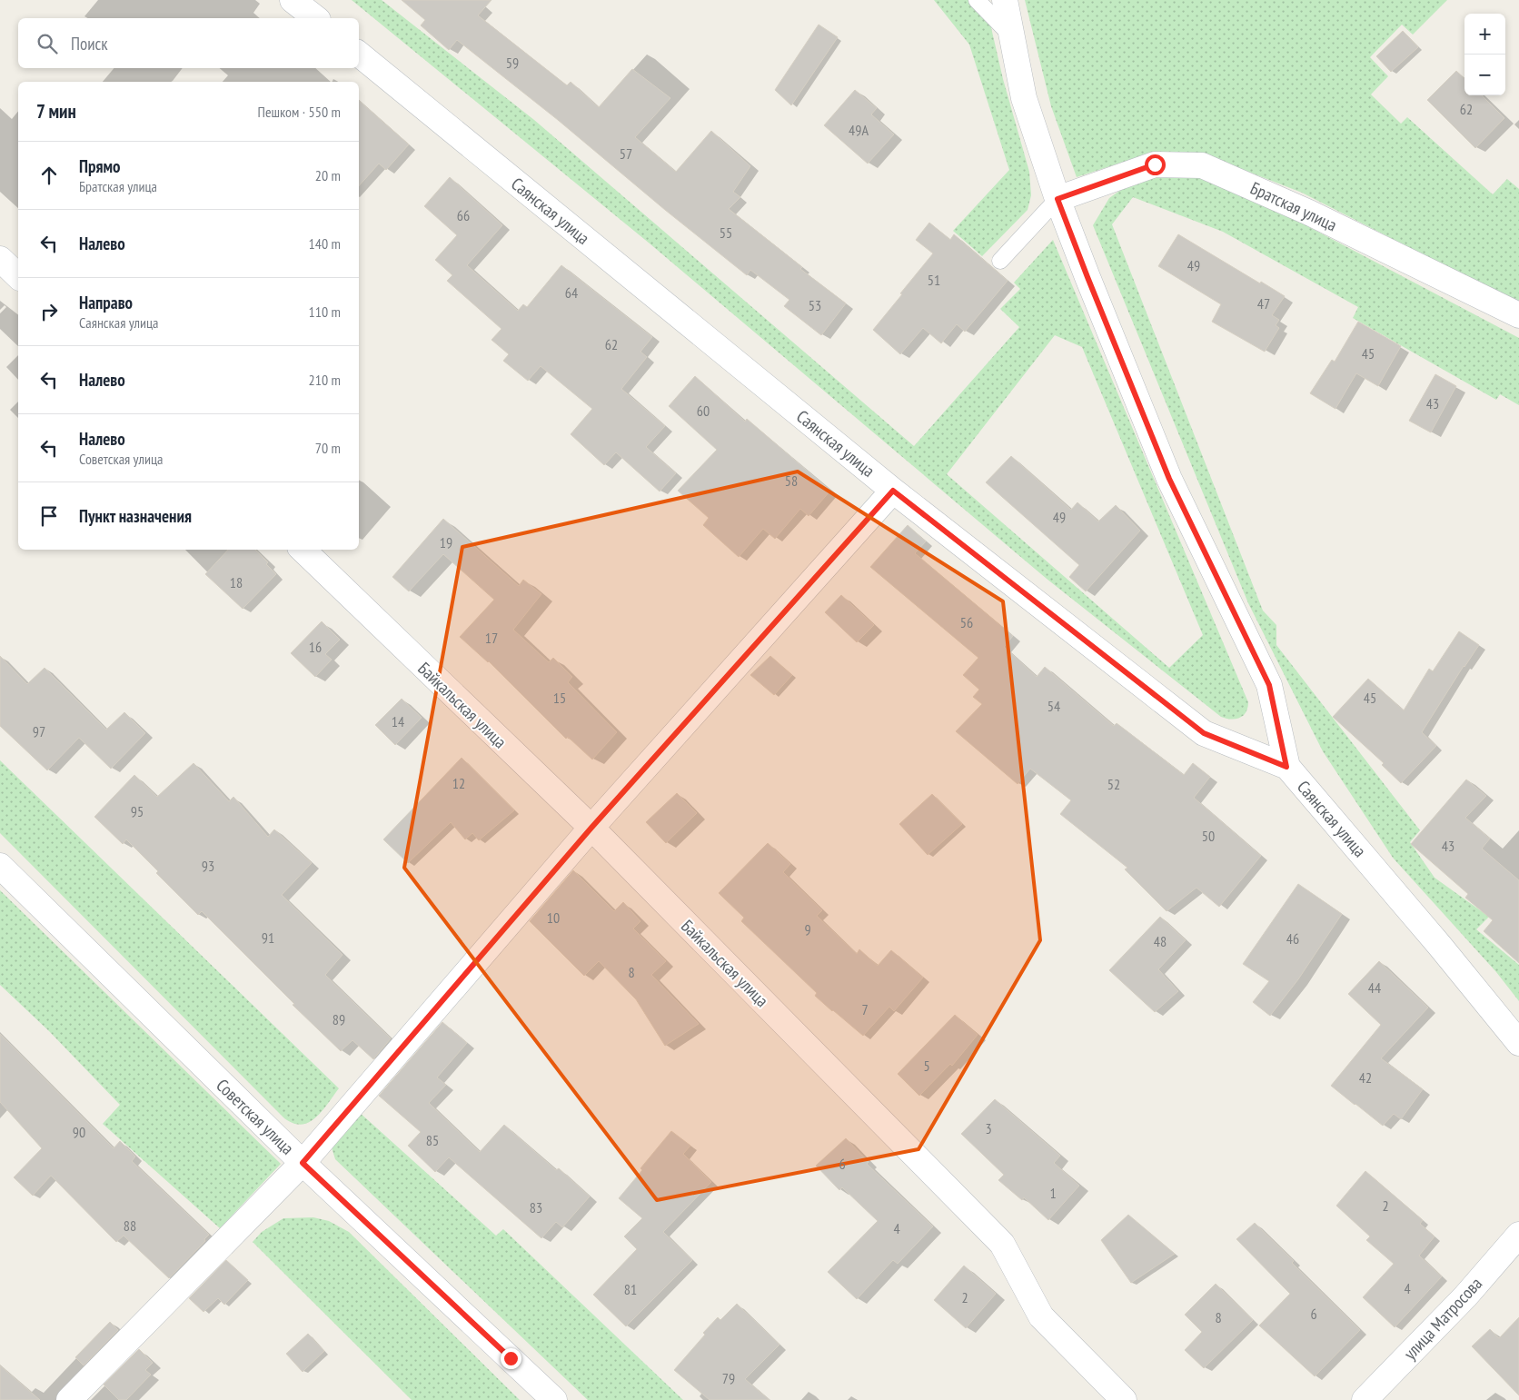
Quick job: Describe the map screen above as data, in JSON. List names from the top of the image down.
{
  "streets": {
    "street": [
      "Братская улица",
      "Саянская улица",
      "Байкальская улица",
      "Советская улица",
      "улица Матросова"
    ]
  },
  "house_numbers": [
    "59",
    "62",
    "49А",
    "57",
    "66",
    "55",
    "49",
    "51",
    "64",
    "47",
    "53",
    "62",
    "45",
    "43",
    "60",
    "58",
    "49",
    "19",
    "18",
    "56",
    "17",
    "16",
    "15",
    "45",
    "54",
    "14",
    "97",
    "12",
    "52",
    "95",
    "50",
    "43",
    "93",
    "10",
    "9",
    "91",
    "46",
    "48",
    "8",
    "44",
    "7",
    "89",
    "5",
    "42",
    "3",
    "90",
    "85",
    "6",
    "1",
    "2",
    "83",
    "88",
    "4",
    "4",
    "81",
    "2",
    "6",
    "8",
    "79"
  ],
  "page": {
    "map_buttons": ["+", "−"],
    "search": "Поиск",
    "heading": ["7 мин", "Пешком · 550 m"],
    "list": [
      ["Прямо", "Братская улица", "20 m"],
      ["Налево", "140 m"],
      ["Направо", "Саянская улица", "110 m"],
      ["Налево", "210 m"],
      ["Налево", "Советская улица", "70 m"],
      "Пункт назначения"
    ]
  }
}
